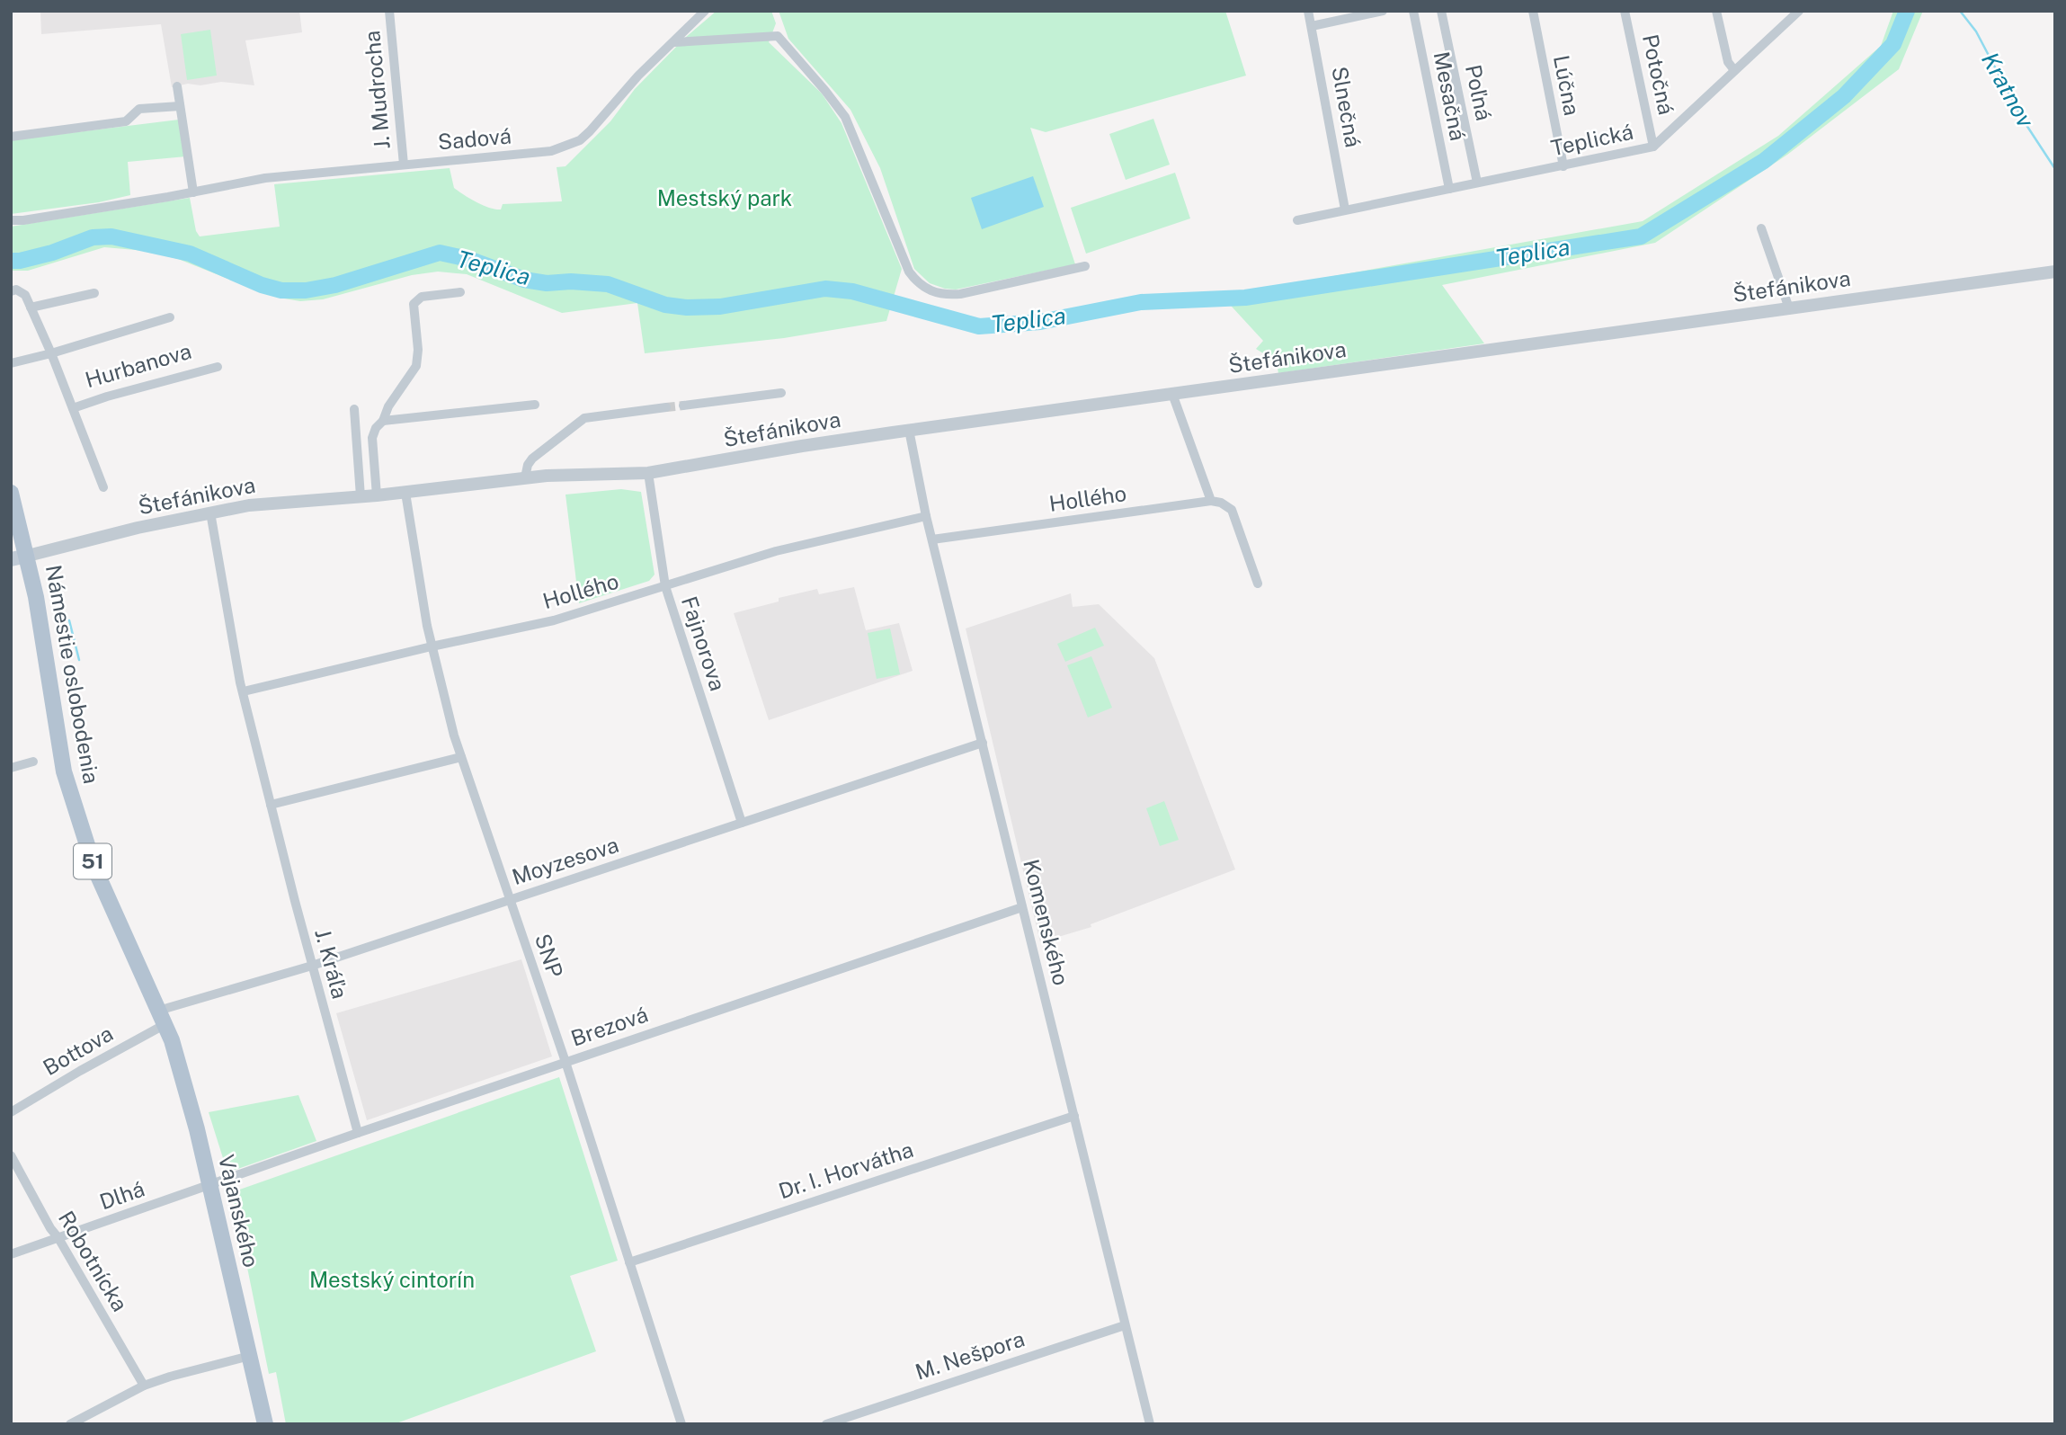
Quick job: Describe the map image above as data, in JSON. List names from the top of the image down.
{
  "streets": {
    "main road": ["Námestie oslobodenia", "51", "Vajanského"],
    "street": [
      "Potočná",
      "Lúčna",
      "J. Mudrocha",
      "Poľná",
      "Mesačná",
      "Slnečná",
      "Sadová",
      "Teplická",
      "Štefánikova",
      "Hurbanova",
      "Hollého",
      "Fajnorova",
      "Moyzesova",
      "Komenského",
      "SNP",
      "J. Kráľa",
      "Brezová",
      "Bottova",
      "Dr. I. Horvátha",
      "Dlhá",
      "Robotnícka",
      "M. Nešpora"
    ]
  },
  "crossings": [
    ["Potočná", "Teplická"],
    ["Lúčna", "Teplická"],
    ["J. Mudrocha", "Sadová"],
    ["Poľná", "Teplická"],
    ["Mesačná", "Teplická"],
    ["Slnečná", "Teplická"],
    ["Štefánikova", "Fajnorova"],
    ["Štefánikova", "Námestie oslobodenia"],
    ["Štefánikova", "51"],
    ["Štefánikova", "Komenského"],
    ["Štefánikova", "SNP"],
    ["Štefánikova", "J. Kráľa"],
    ["Hollého", "Fajnorova"],
    ["Hollého", "Komenského"],
    ["Hollého", "SNP"],
    ["Hollého", "J. Kráľa"],
    ["Fajnorova", "Moyzesova"],
    ["Námestie oslobodenia", "51"],
    ["Námestie oslobodenia", "Moyzesova"],
    ["Námestie oslobodenia", "Bottova"],
    ["Námestie oslobodenia", "Vajanského"],
    ["Moyzesova", "Komenského"],
    ["Moyzesova", "SNP"],
    ["Moyzesova", "J. Kráľa"],
    ["Moyzesova", "Bottova"],
    ["Moyzesova", "Vajanského"],
    ["Komenského", "Brezová"],
    ["Komenského", "Dr. I. Horvátha"],
    ["Komenského", "M. Nešpora"],
    ["SNP", "Brezová"],
    ["SNP", "Dr. I. Horvátha"],
    ["J. Kráľa", "Brezová"],
    ["Brezová", "Dlhá"],
    ["Brezová", "Vajanského"],
    ["Bottova", "Vajanského"],
    ["Dlhá", "Vajanského"],
    ["Dlhá", "Robotnícka"]
  ],
  "water": ["Kratnov", "Teplica"],
  "parks": ["Mestský park", "Mestský cintorín"]
}
